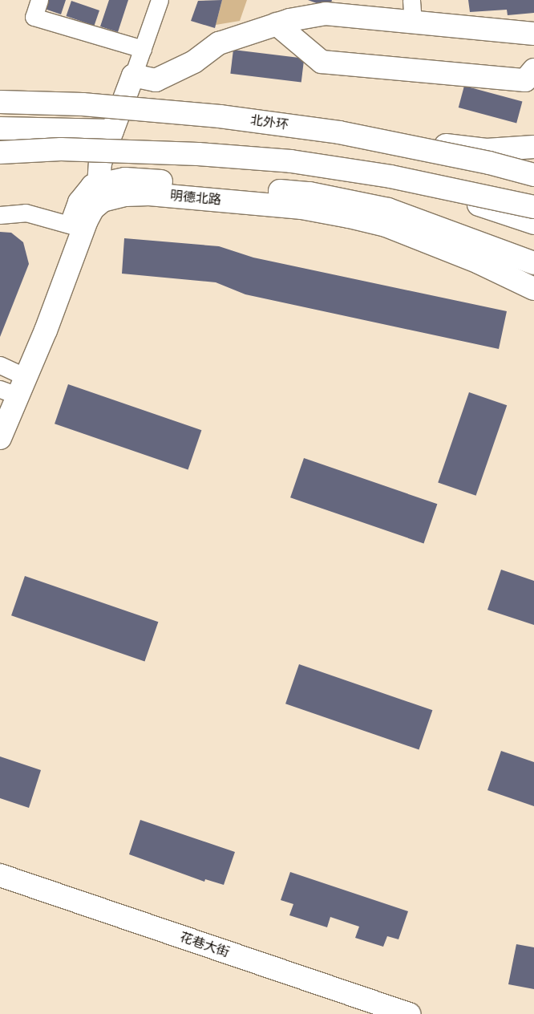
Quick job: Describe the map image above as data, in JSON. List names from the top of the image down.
{
  "streets": {
    "main road": ["北外环", "明德北路", "花巷大街"]
  }
}
